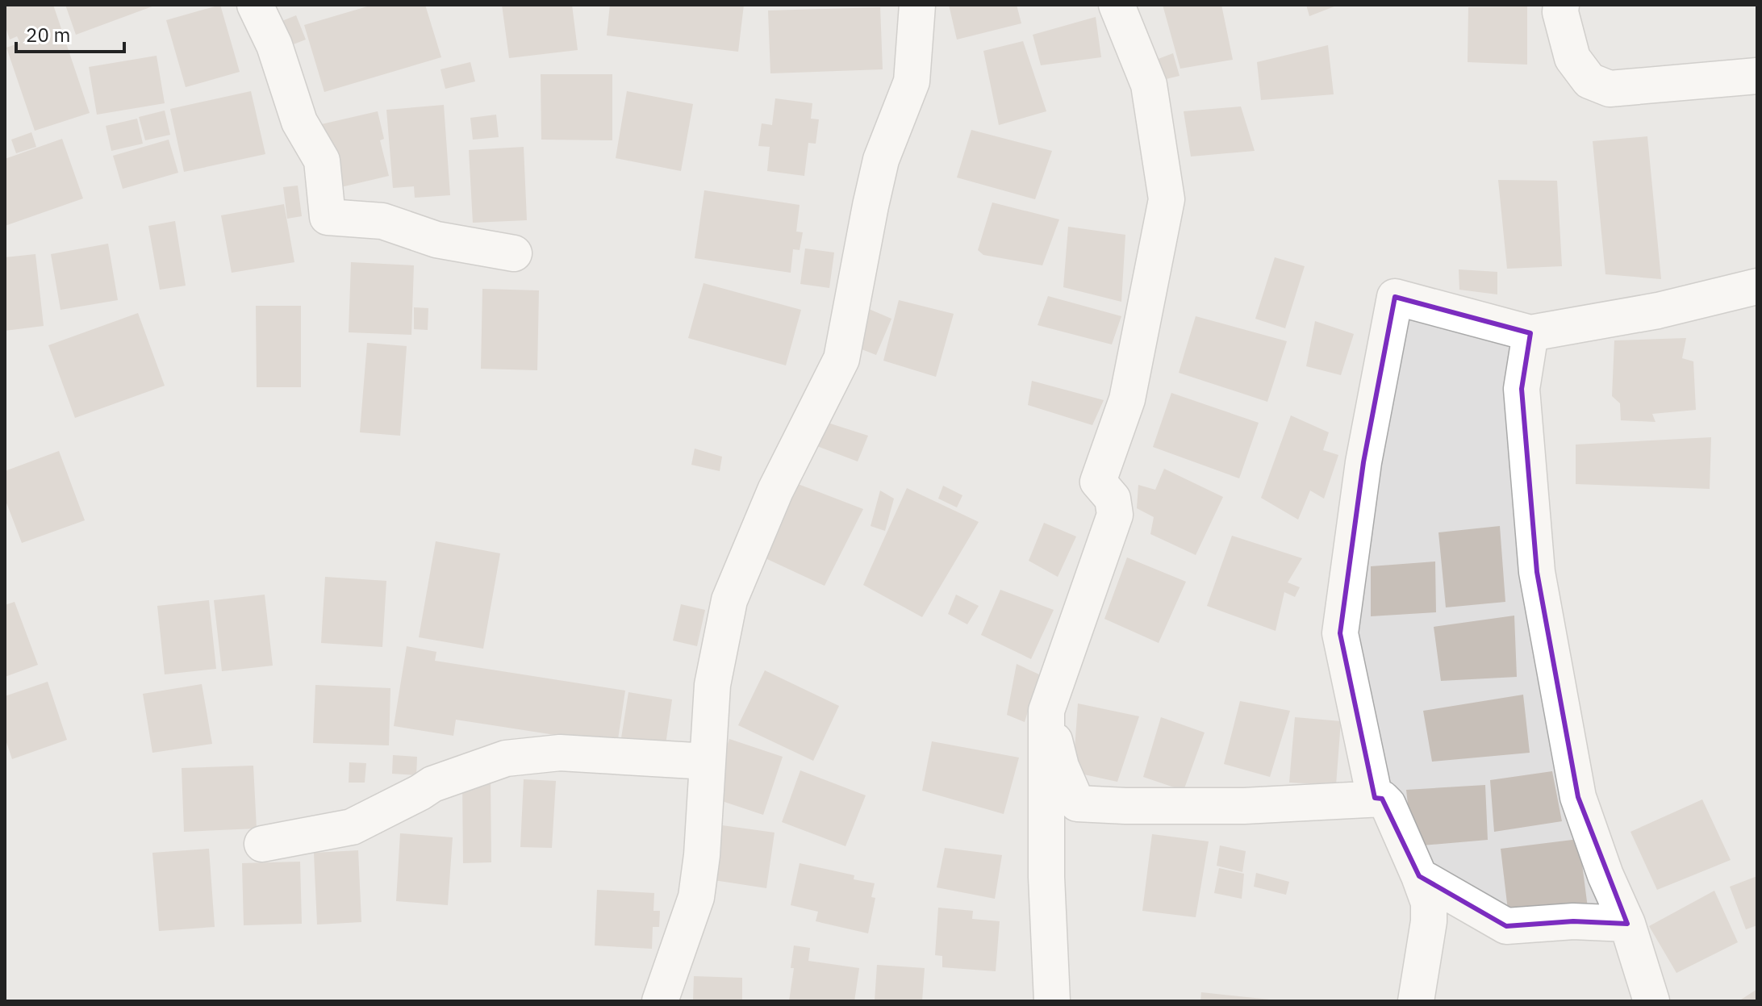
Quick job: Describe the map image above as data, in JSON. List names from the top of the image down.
{
  "scale_bar": "20 m"
}
